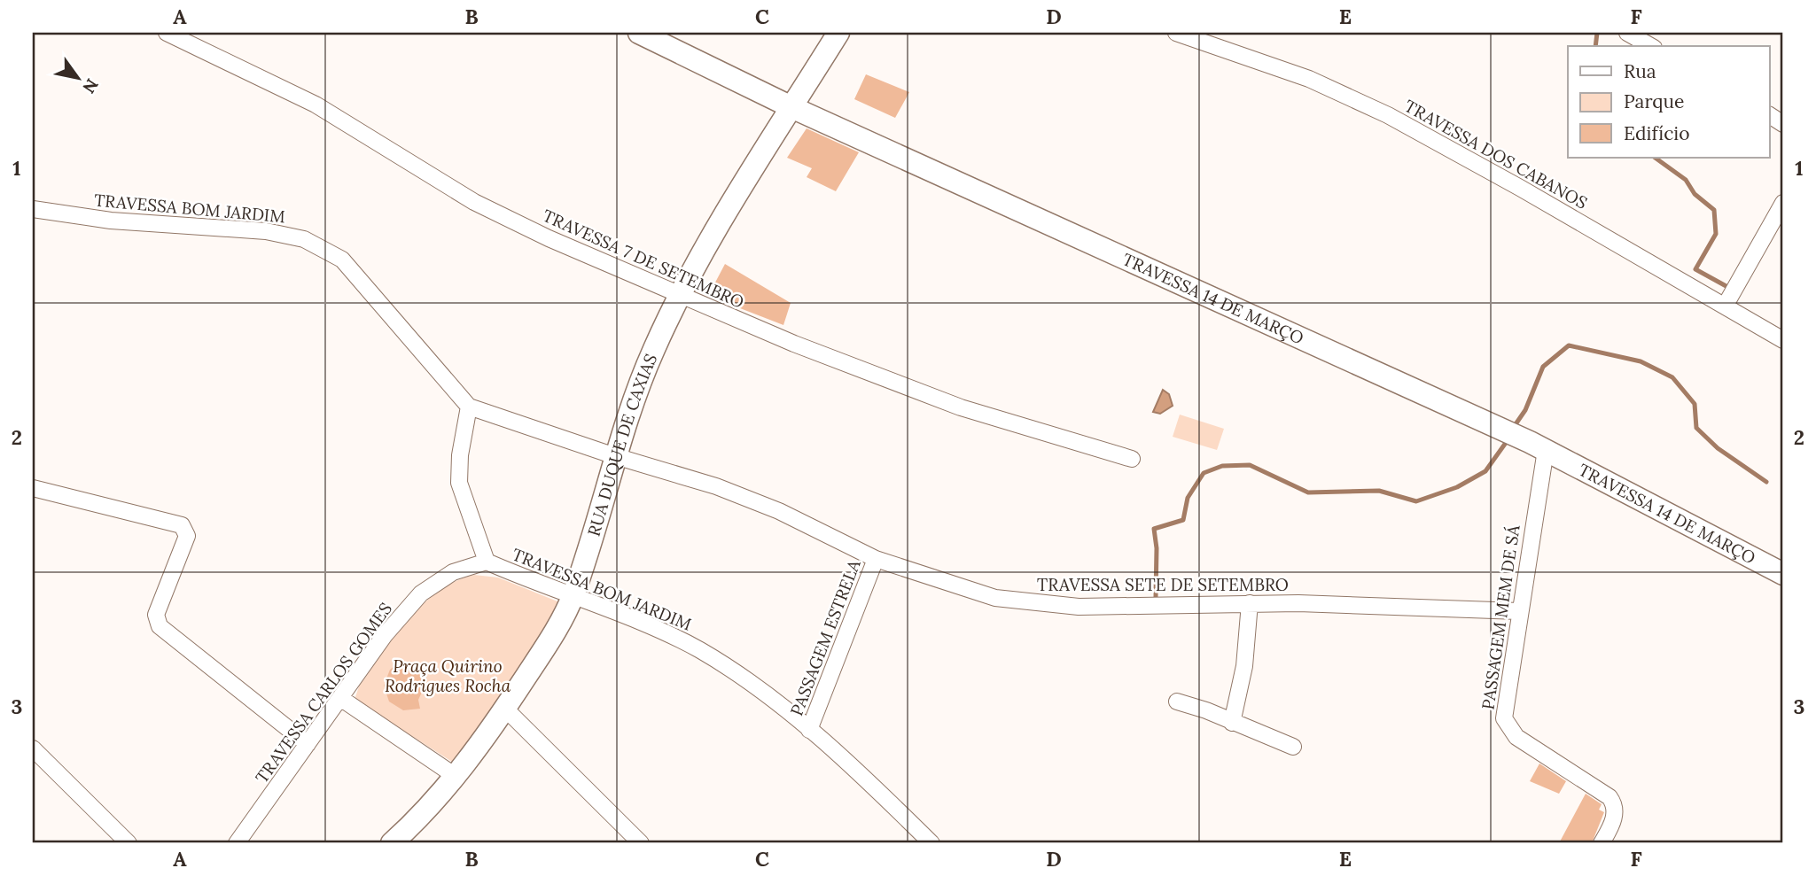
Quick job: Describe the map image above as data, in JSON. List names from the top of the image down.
{
  "streets": {
    "street": [
      "TRAVESSA DOS CABANOS",
      "TRAVESSA BOM JARDIM",
      "TRAVESSA 7 DE SETEMBRO",
      "TRAVESSA 14 DE MARÇO",
      "RUA DUQUE DE CAXIAS",
      "TRAVESSA SETE DE SETEMBRO",
      "PASSAGEM MEM DE SÁ",
      "PASSAGEM ESTRELA",
      "TRAVESSA CARLOS GOMES"
    ]
  },
  "crossings": [
    ["TRAVESSA BOM JARDIM", "RUA DUQUE DE CAXIAS"],
    ["TRAVESSA BOM JARDIM", "TRAVESSA SETE DE SETEMBRO"],
    ["TRAVESSA BOM JARDIM", "PASSAGEM ESTRELA"],
    ["TRAVESSA BOM JARDIM", "TRAVESSA CARLOS GOMES"],
    ["TRAVESSA 7 DE SETEMBRO", "RUA DUQUE DE CAXIAS"],
    ["TRAVESSA 14 DE MARÇO", "RUA DUQUE DE CAXIAS"],
    ["TRAVESSA 14 DE MARÇO", "PASSAGEM MEM DE SÁ"],
    ["RUA DUQUE DE CAXIAS", "TRAVESSA SETE DE SETEMBRO"],
    ["TRAVESSA SETE DE SETEMBRO", "PASSAGEM MEM DE SÁ"],
    ["TRAVESSA SETE DE SETEMBRO", "PASSAGEM ESTRELA"]
  ],
  "parks": ["Praça Quirino Rodrigues Rocha"],
  "legend": ["Rua", "Parque", "Edifício"],
  "north": "bottom right",
  "grid": {
    "columns": [
      "A",
      "B",
      "C",
      "D",
      "E",
      "F"
    ],
    "rows": ["1", "2", "3"]
  }
}
